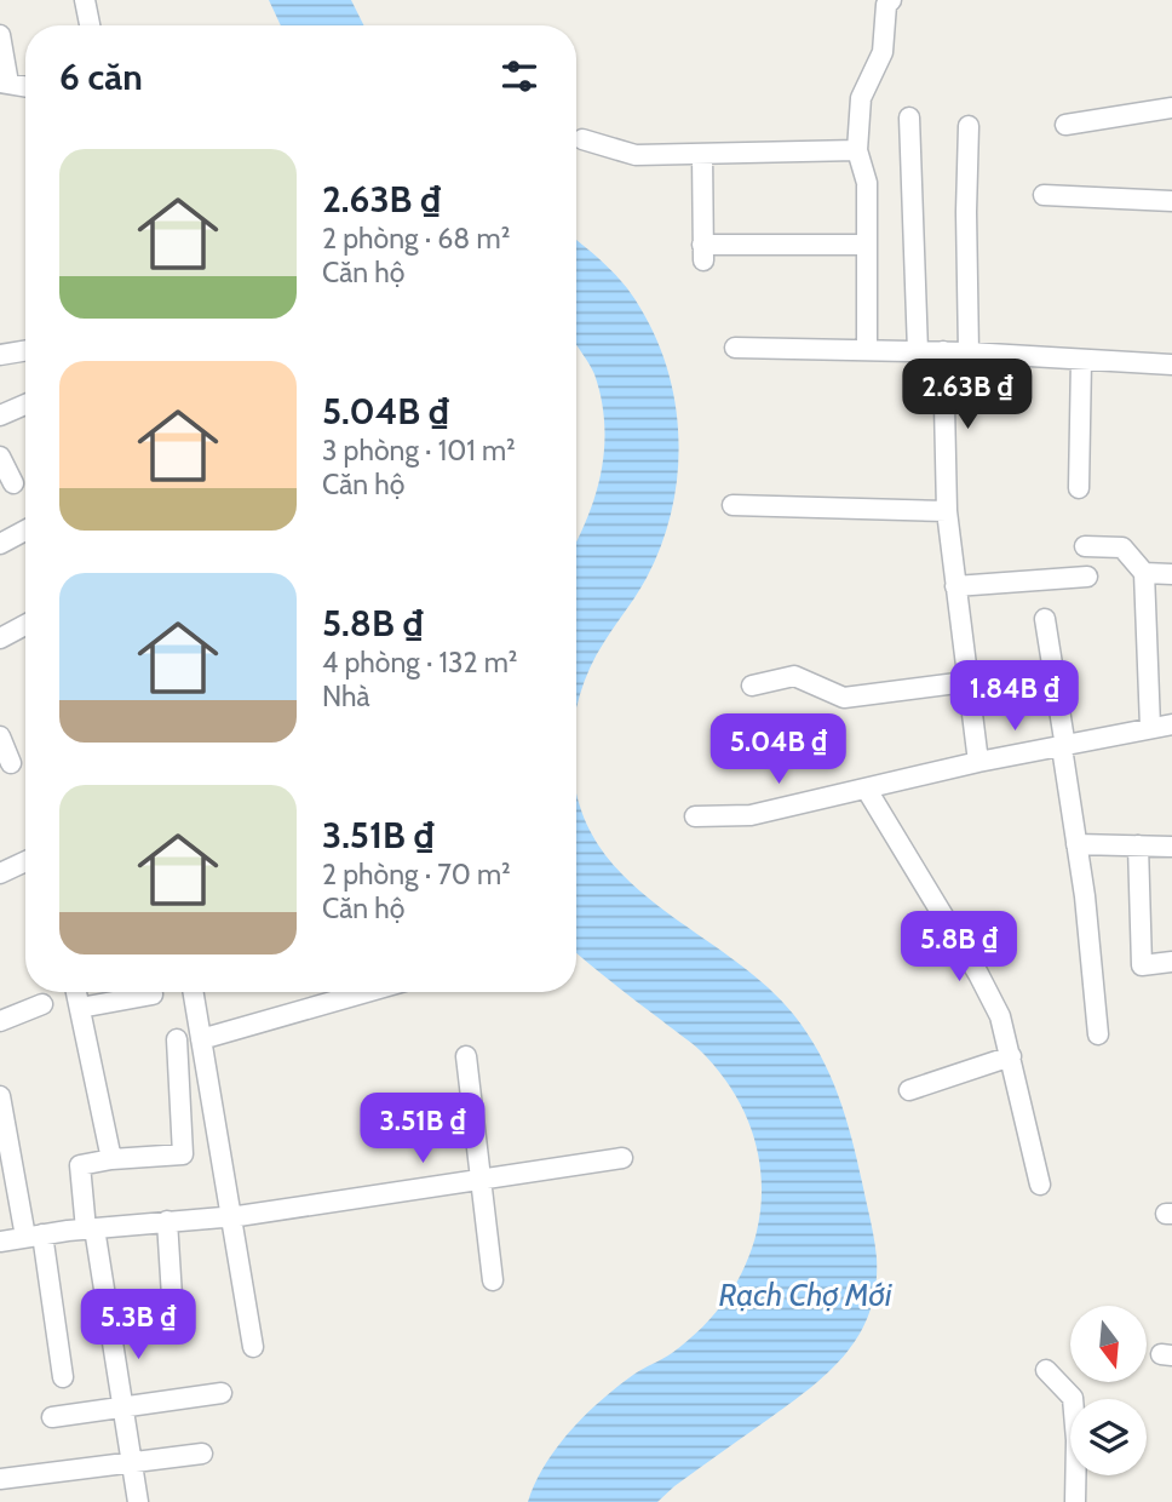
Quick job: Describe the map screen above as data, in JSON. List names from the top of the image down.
{
  "water": ["Rạch Chợ Mới"],
  "north": "bottom",
  "page": {
    "heading": "6 căn",
    "list": [
      {
        "name": "2.63B ₫",
        "note": "2 phòng · 68 m² · Căn hộ"
      },
      {
        "name": "5.04B ₫",
        "note": "3 phòng · 101 m² · Căn hộ"
      },
      {
        "name": "5.8B ₫",
        "note": "4 phòng · 132 m² · Nhà"
      },
      {
        "name": "3.51B ₫",
        "note": "2 phòng · 70 m² · Căn hộ"
      }
    ],
    "price": [
      "2.63B ₫",
      "1.84B ₫",
      "5.04B ₫",
      "5.8B ₫",
      "3.51B ₫",
      "5.3B ₫"
    ]
  }
}
